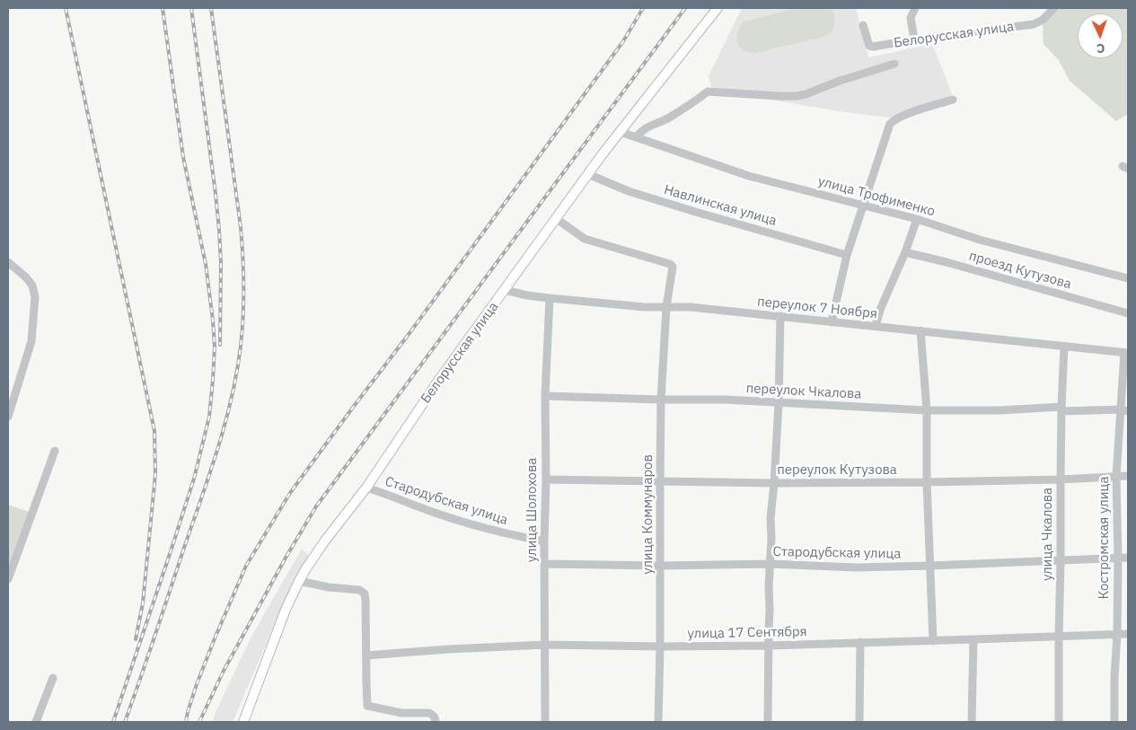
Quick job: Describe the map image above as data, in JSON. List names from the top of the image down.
{
  "streets": {
    "main road": ["Белорусская улица"],
    "street": [
      "улица Трофименко",
      "Навлинская улица",
      "проезд Кутузова",
      "переулок 7 Ноября",
      "переулок Чкалова",
      "переулок Кутузова",
      "Стародубская улица",
      "улица Шолохова",
      "улица Коммунаров",
      "улица Чкалова",
      "Костромская улица",
      "улица 17 Сентября"
    ]
  },
  "crossings": [
    ["Белорусская улица", "улица Трофименко"],
    ["Белорусская улица", "Навлинская улица"],
    ["Белорусская улица", "переулок 7 Ноября"],
    ["Белорусская улица", "Стародубская улица"],
    ["Белорусская улица", "улица Коммунаров"],
    ["переулок 7 Ноября", "улица Шолохова"],
    ["переулок 7 Ноября", "улица Коммунаров"],
    ["переулок 7 Ноября", "улица Чкалова"],
    ["переулок 7 Ноября", "Костромская улица"],
    ["переулок Чкалова", "улица Шолохова"],
    ["переулок Чкалова", "улица Коммунаров"],
    ["переулок Чкалова", "улица Чкалова"],
    ["переулок Чкалова", "Костромская улица"],
    ["переулок Кутузова", "улица Шолохова"],
    ["переулок Кутузова", "улица Коммунаров"],
    ["переулок Кутузова", "улица Чкалова"],
    ["переулок Кутузова", "Костромская улица"],
    ["Стародубская улица", "улица Шолохова"],
    ["Стародубская улица", "улица Коммунаров"],
    ["Стародубская улица", "улица Чкалова"],
    ["Стародубская улица", "Костромская улица"],
    ["улица Шолохова", "улица 17 Сентября"],
    ["улица Коммунаров", "улица 17 Сентября"],
    ["улица Чкалова", "улица 17 Сентября"],
    ["Костромская улица", "улица 17 Сентября"]
  ],
  "north": "bottom"
}
